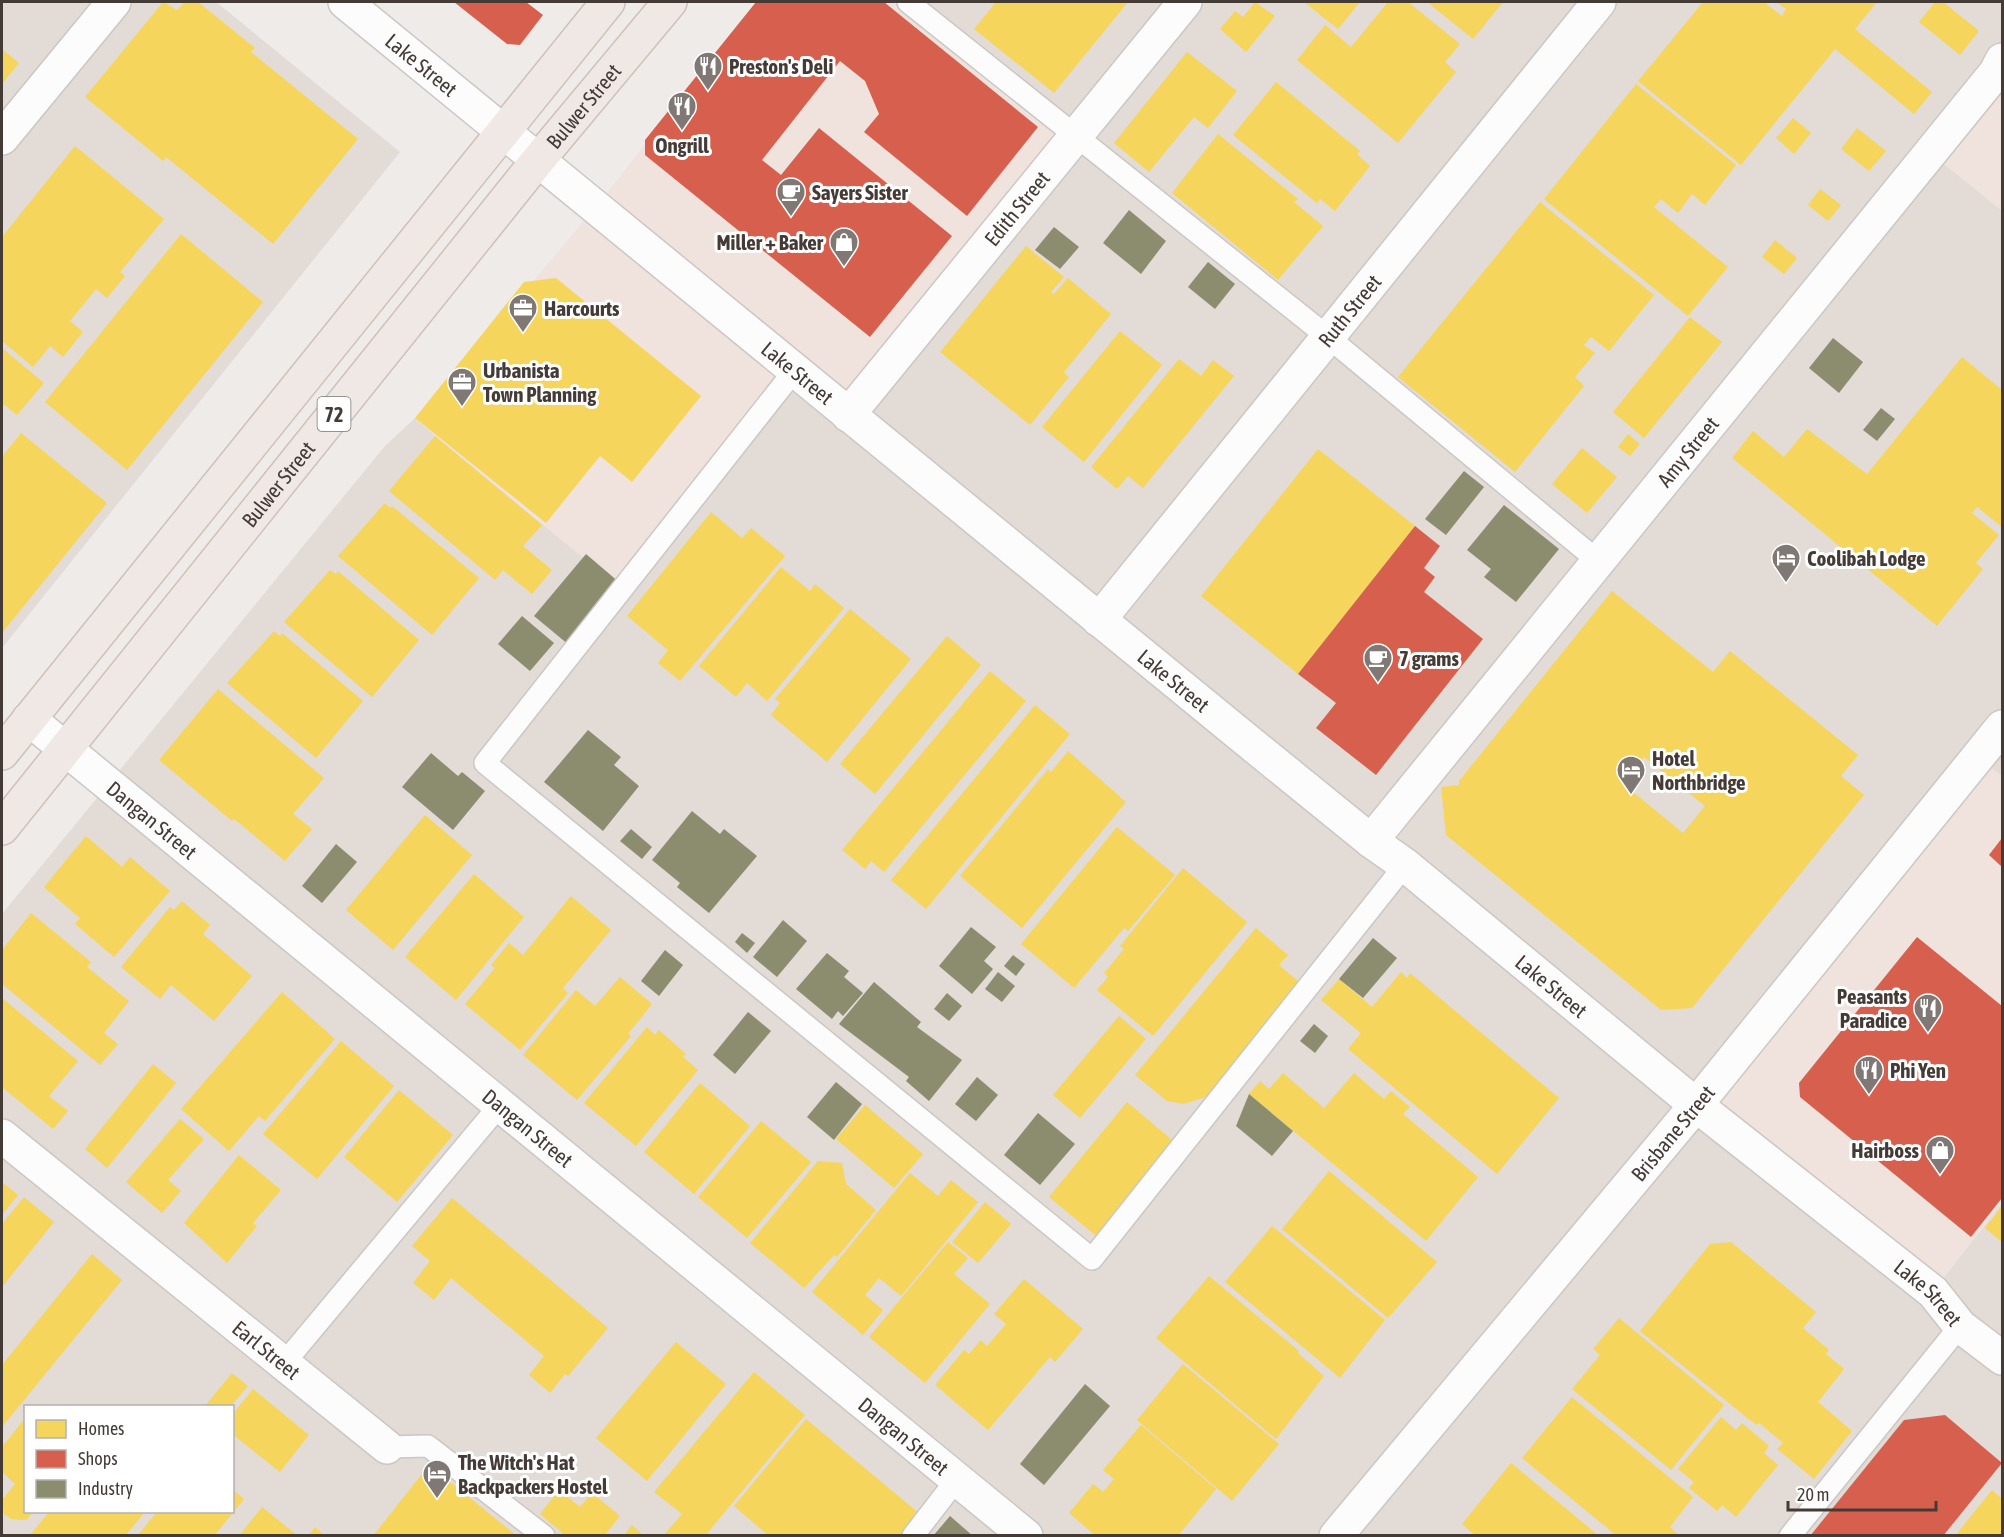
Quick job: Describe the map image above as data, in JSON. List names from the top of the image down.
{
  "streets": {
    "main road": ["Bulwer Street", "72"],
    "street": [
      "Lake Street",
      "Edith Street",
      "Ruth Street",
      "Amy Street",
      "Dangan Street",
      "Brisbane Street",
      "Earl Street"
    ]
  },
  "crossings": [
    ["Lake Street", "Bulwer Street"],
    ["Lake Street", "Edith Street"],
    ["Lake Street", "Ruth Street"],
    ["Lake Street", "72"],
    ["Lake Street", "Amy Street"],
    ["Lake Street", "Brisbane Street"],
    ["Bulwer Street", "Dangan Street"],
    ["72", "Dangan Street"]
  ],
  "places": {
    "restaurant": [
      "Preston's Deli",
      "Ongrill",
      "Peasants Paradice",
      "Phi Yen"
    ],
    "cafe": ["Sayers Sister", "7 grams"],
    "shop": ["Miller + Baker", "Hairboss"],
    "office": ["Harcourts", "Urbanista Town Planning"],
    "hotel": ["Coolibah Lodge", "Hotel Northbridge", "The Witch's Hat Backpackers Hostel"]
  },
  "legend": ["Homes", "Shops", "Industry"],
  "scale_bar": "20 m"
}
